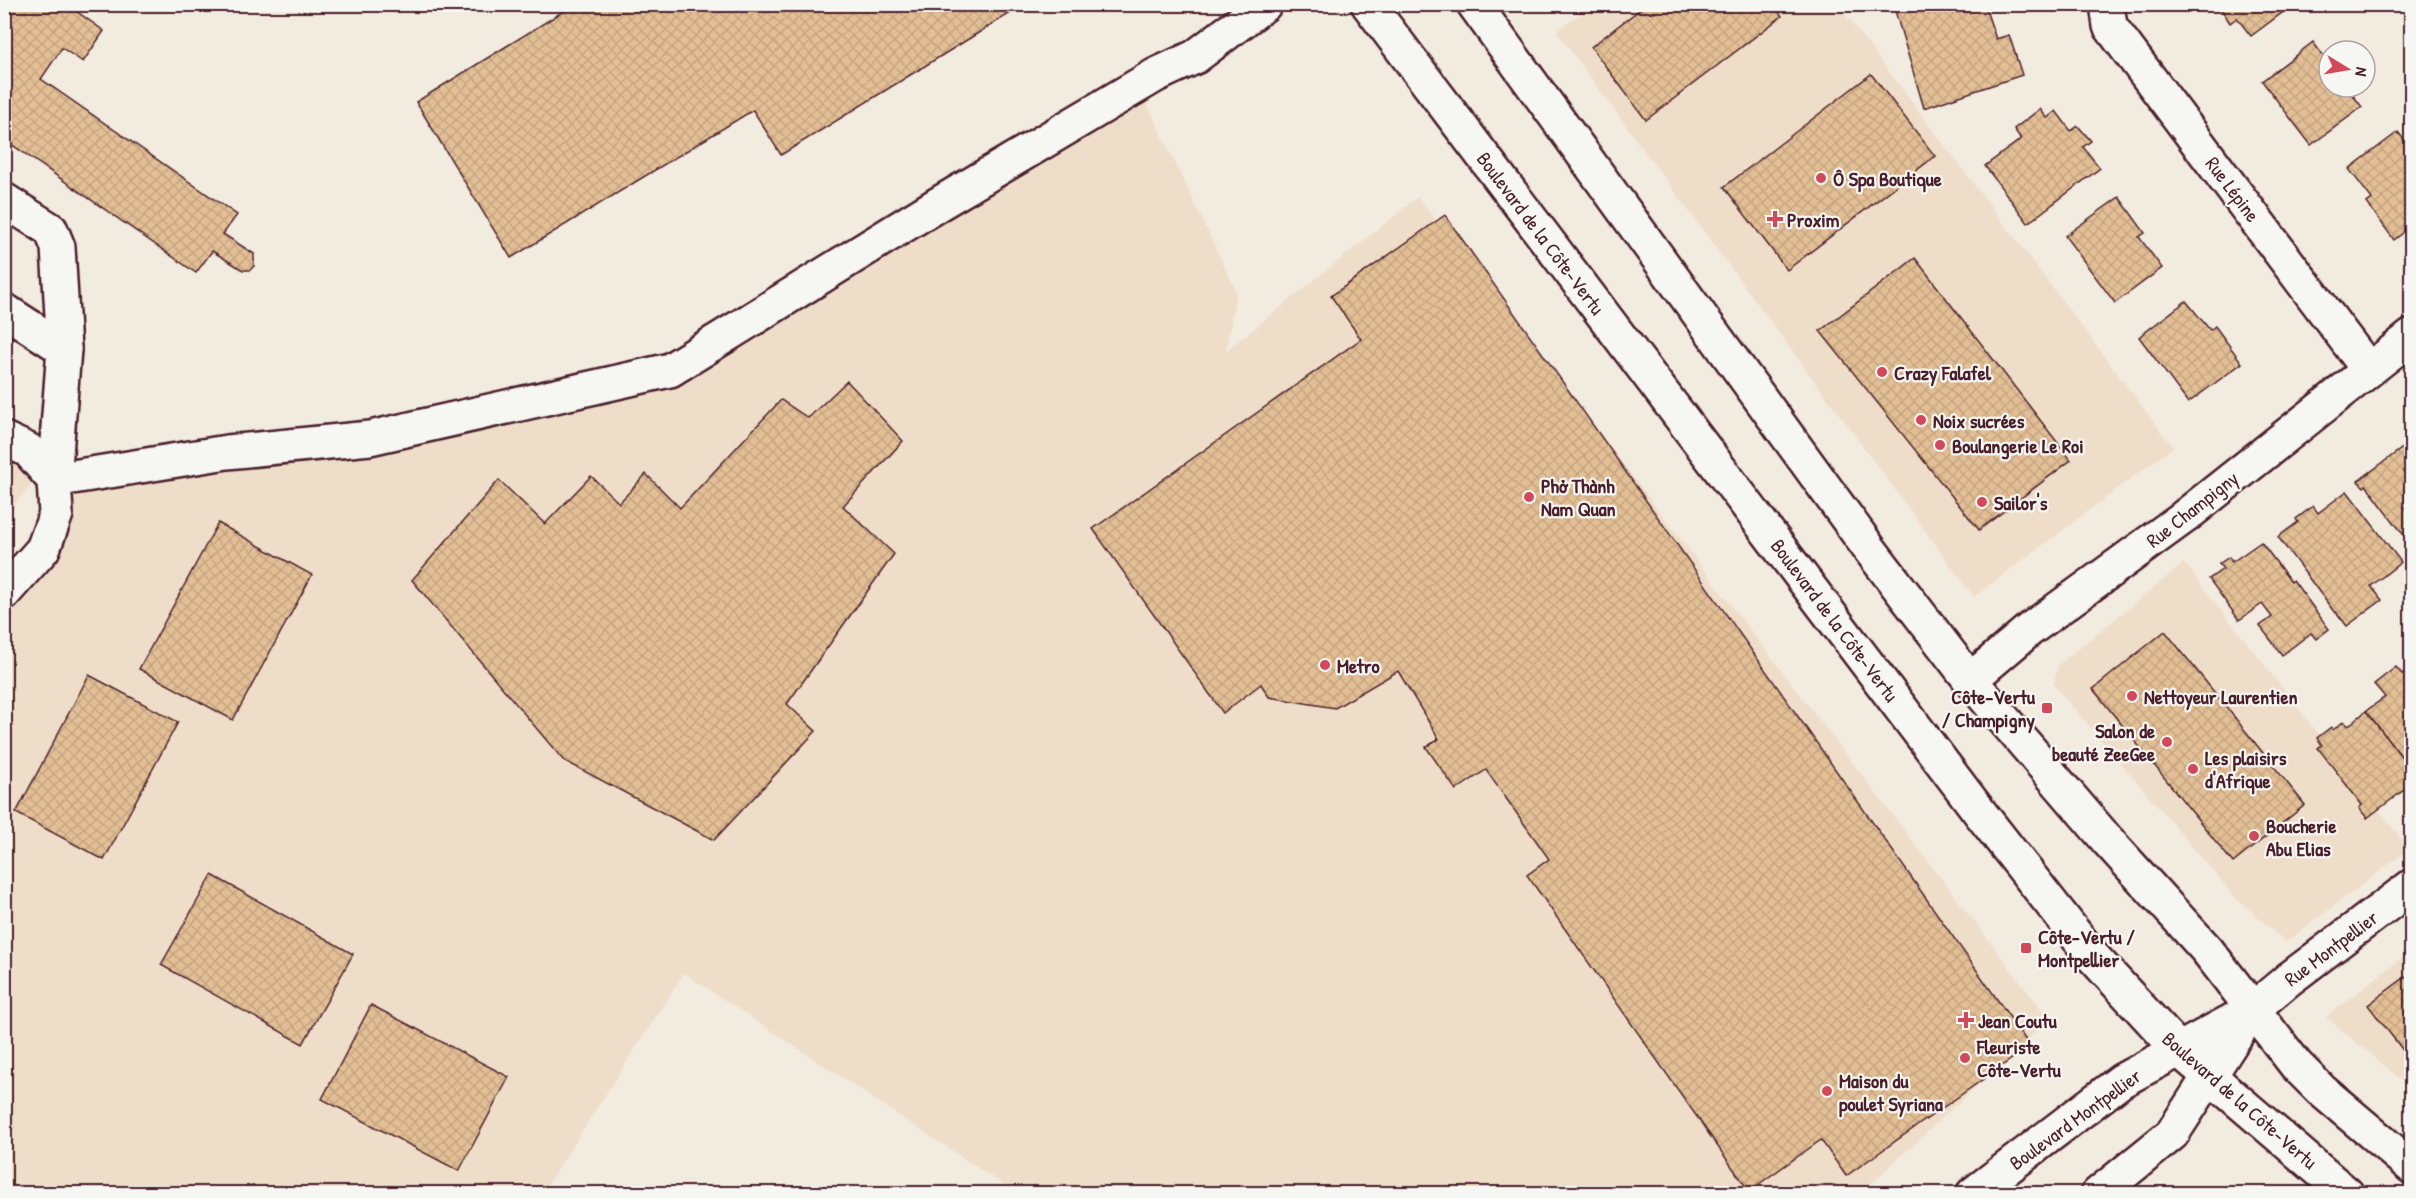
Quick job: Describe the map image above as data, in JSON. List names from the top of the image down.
{
  "streets": {
    "main road": [
      "Rue Lépine",
      "Boulevard de la Côte-Vertu",
      "Rue Champigny",
      "Rue Montpellier",
      "Boulevard Montpellier"
    ]
  },
  "crossings": [
    ["Rue Lépine", "Rue Champigny"],
    ["Boulevard de la Côte-Vertu", "Boulevard Montpellier"],
    ["Rue Montpellier", "Boulevard Montpellier"]
  ],
  "places": {
    "other": [
      "Ô Spa Boutique",
      "Crazy Falafel",
      "Noix sucrées",
      "Boulangerie Le Roi",
      "Phở Thành Nam Quan",
      "Sailor's",
      "Metro",
      "Nettoyeur Laurentien",
      "Salon de beauté ZeeGee",
      "Les plaisirs d'Afrique",
      "Boucherie Abu Elias",
      "Fleuriste Côte-Vertu",
      "Maison du poulet Syriana"
    ],
    "health": ["Proxim", "Jean Coutu"],
    "transit": ["Côte-Vertu / Champigny", "Côte-Vertu / Montpellier"]
  },
  "north": "right"
}
